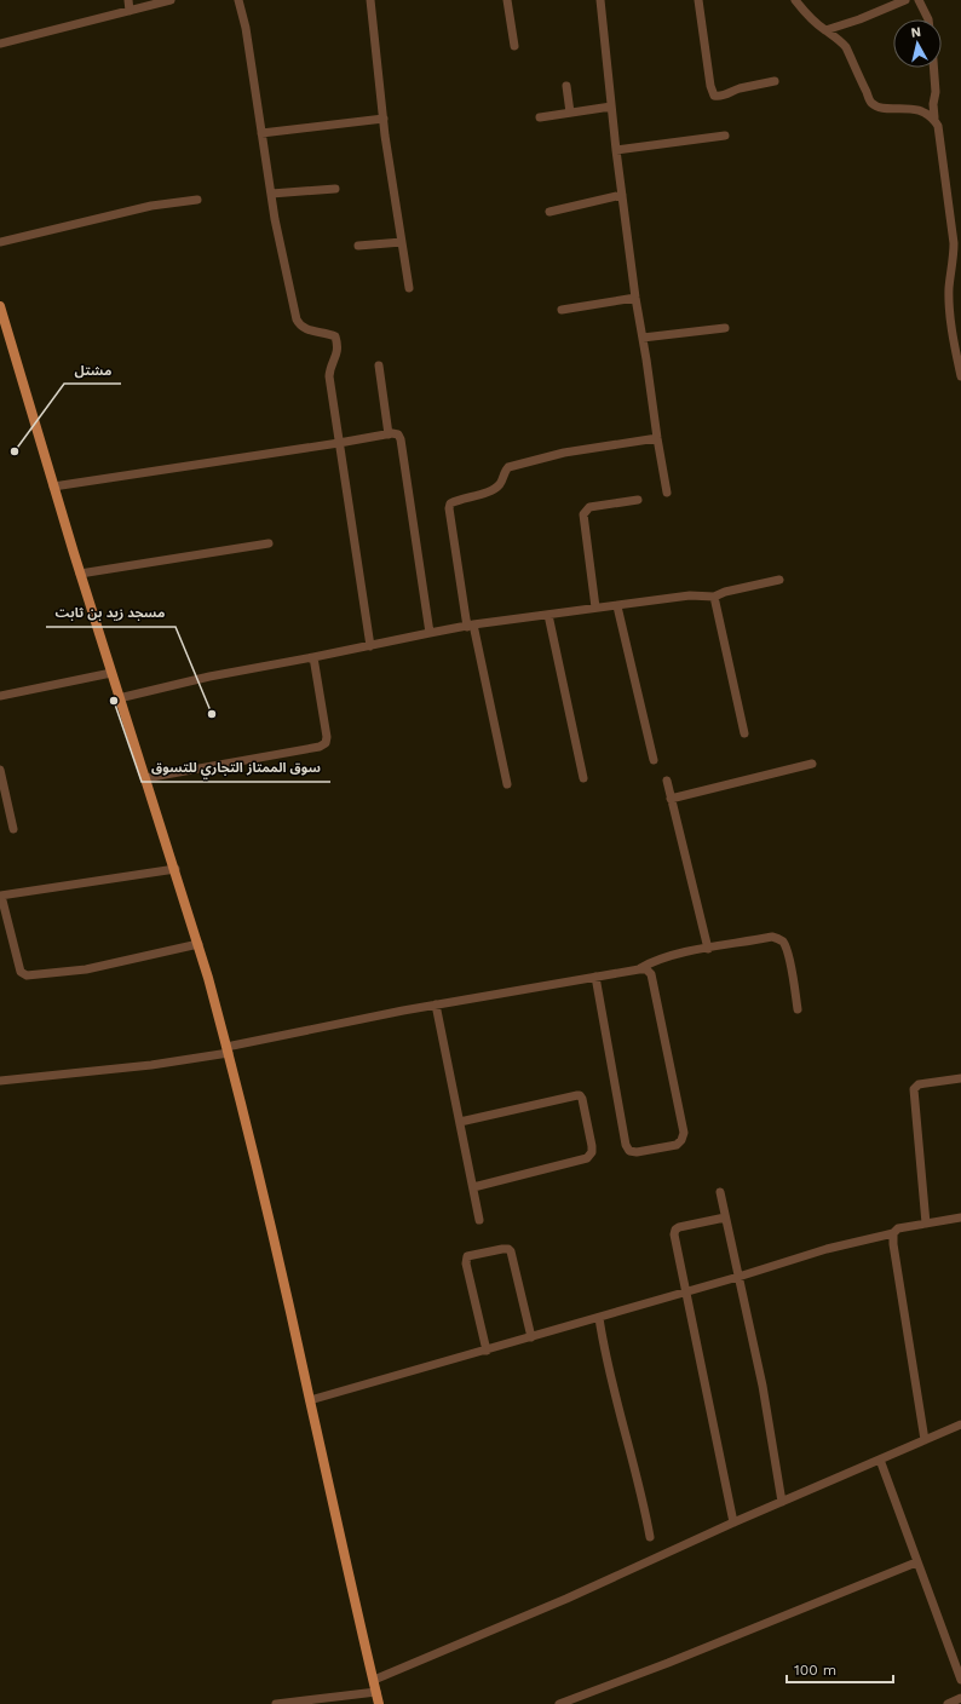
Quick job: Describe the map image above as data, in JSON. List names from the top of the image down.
{
  "places": ["مشتل", "سوق الممتاز التجاري للتسوق", "مسجد زيد بن ثابت"],
  "scale_bar": "100 m",
  "north": "top"
}
